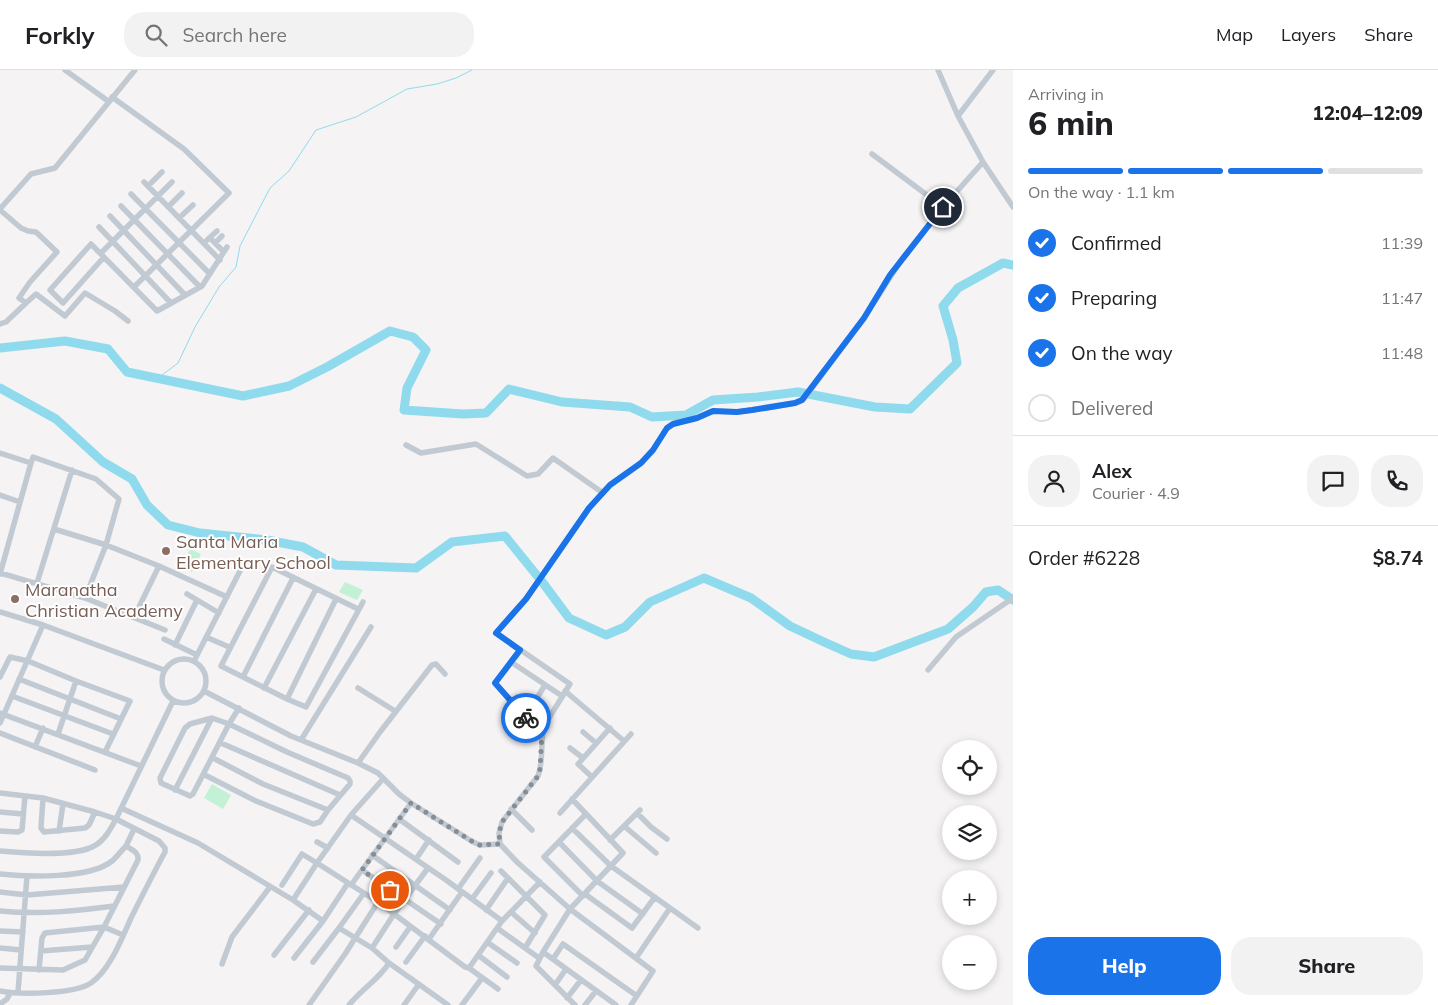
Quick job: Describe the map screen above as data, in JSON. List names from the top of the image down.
{
  "places": ["Santa Maria Elementary School", "Maranatha Christian Academy"],
  "page": {
    "header": "Forkly",
    "search": "Search here",
    "nav": ["Map", "Layers", "Share"],
    "heading": ["6 min", "Arriving in", "12:04–12:09"],
    "panel": [
      "Alex",
      "Courier · 4.9",
      "Order #6228",
      "$8.74"
    ],
    "bar": "On the way · 1.1 km",
    "list": [
      ["Confirmed", "11:39"],
      ["Preparing", "11:47"],
      ["On the way", "11:48"],
      "Delivered"
    ],
    "map_buttons": ["+", "−"],
    "buttons": ["Help", "Share"]
  }
}
